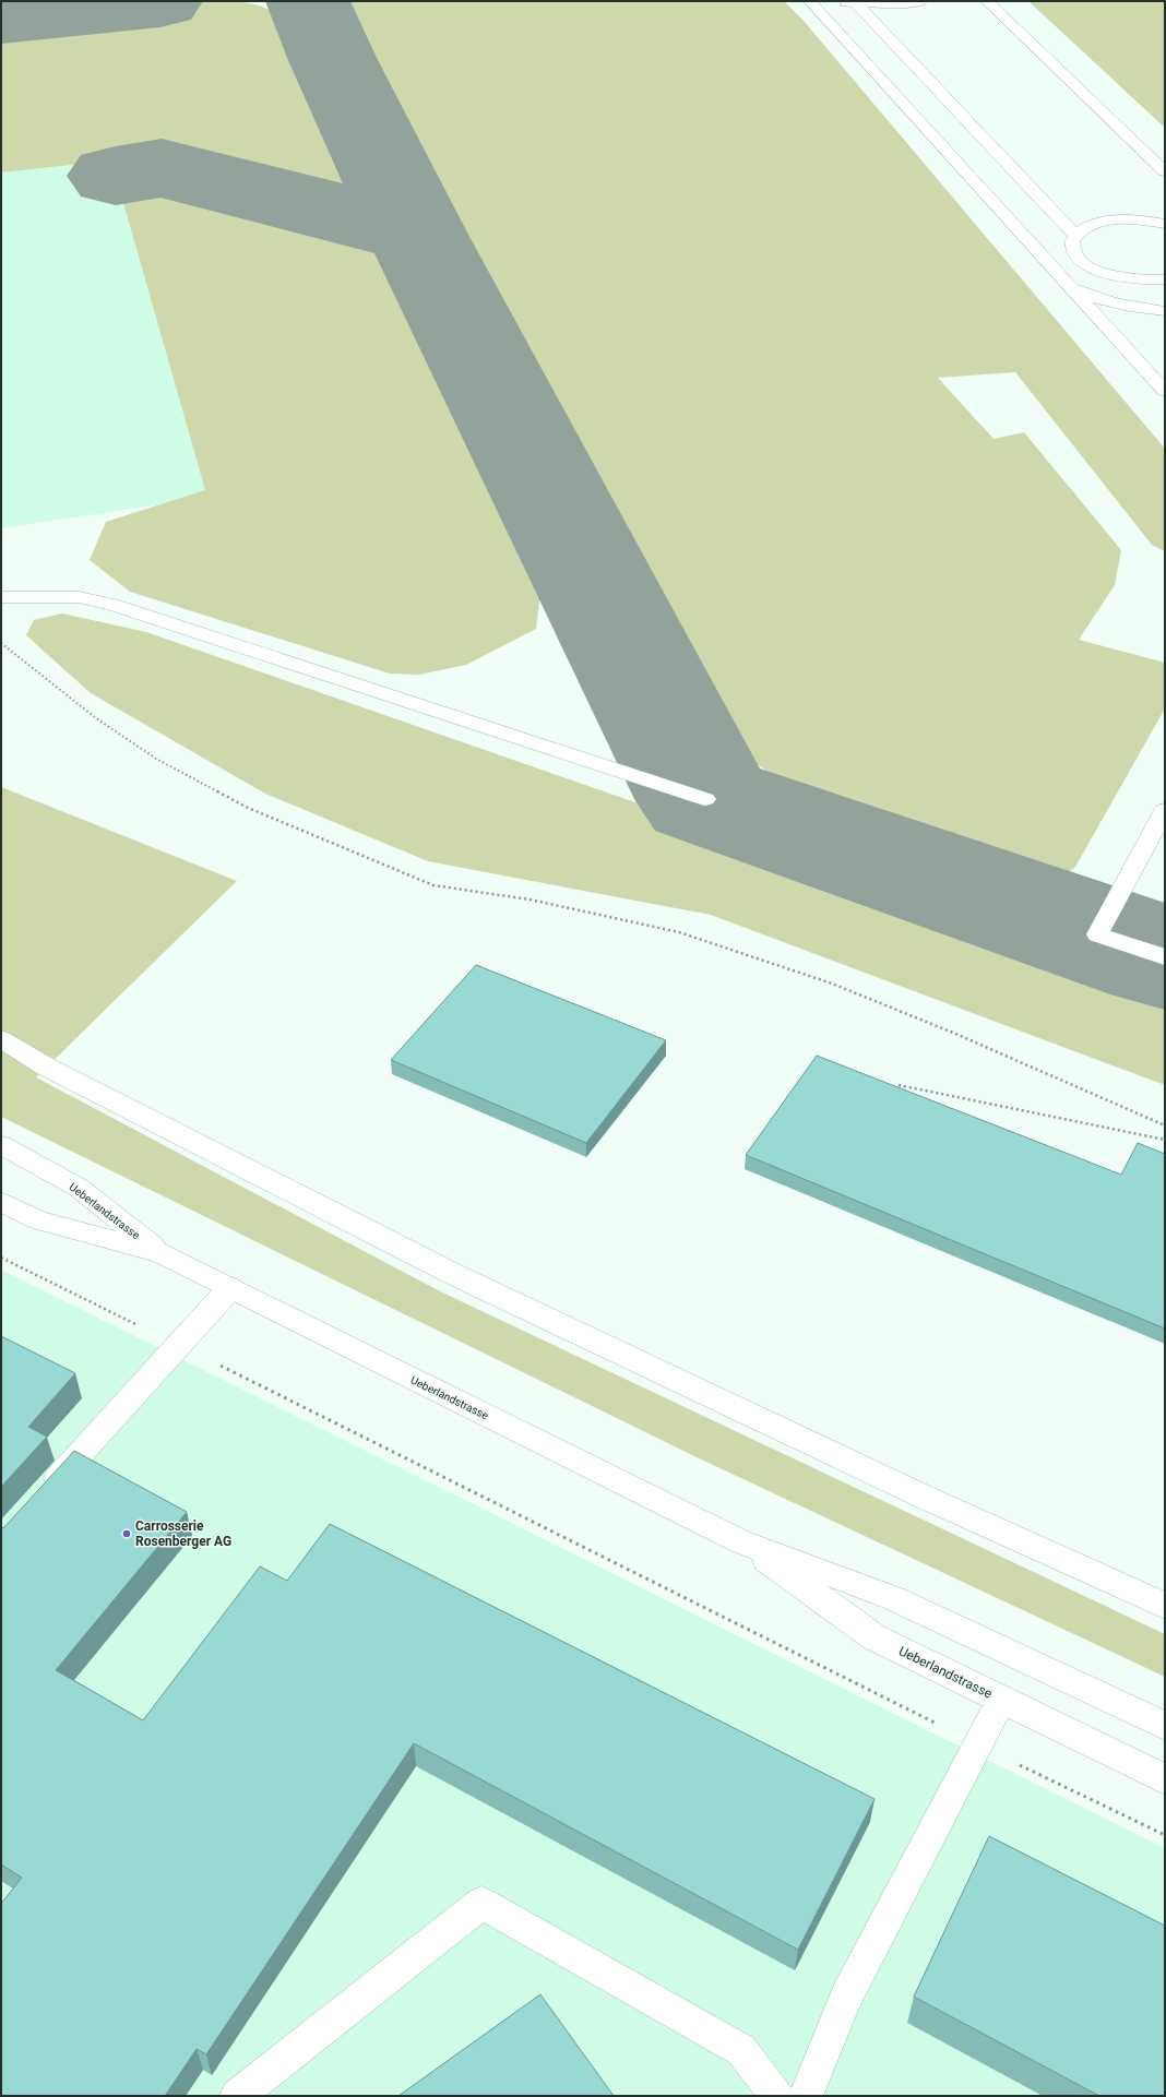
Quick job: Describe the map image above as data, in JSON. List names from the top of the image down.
{
  "streets": {
    "main road": ["Ueberlandstrasse"]
  },
  "places": ["Carrosserie Rosenberger AG"]
}
